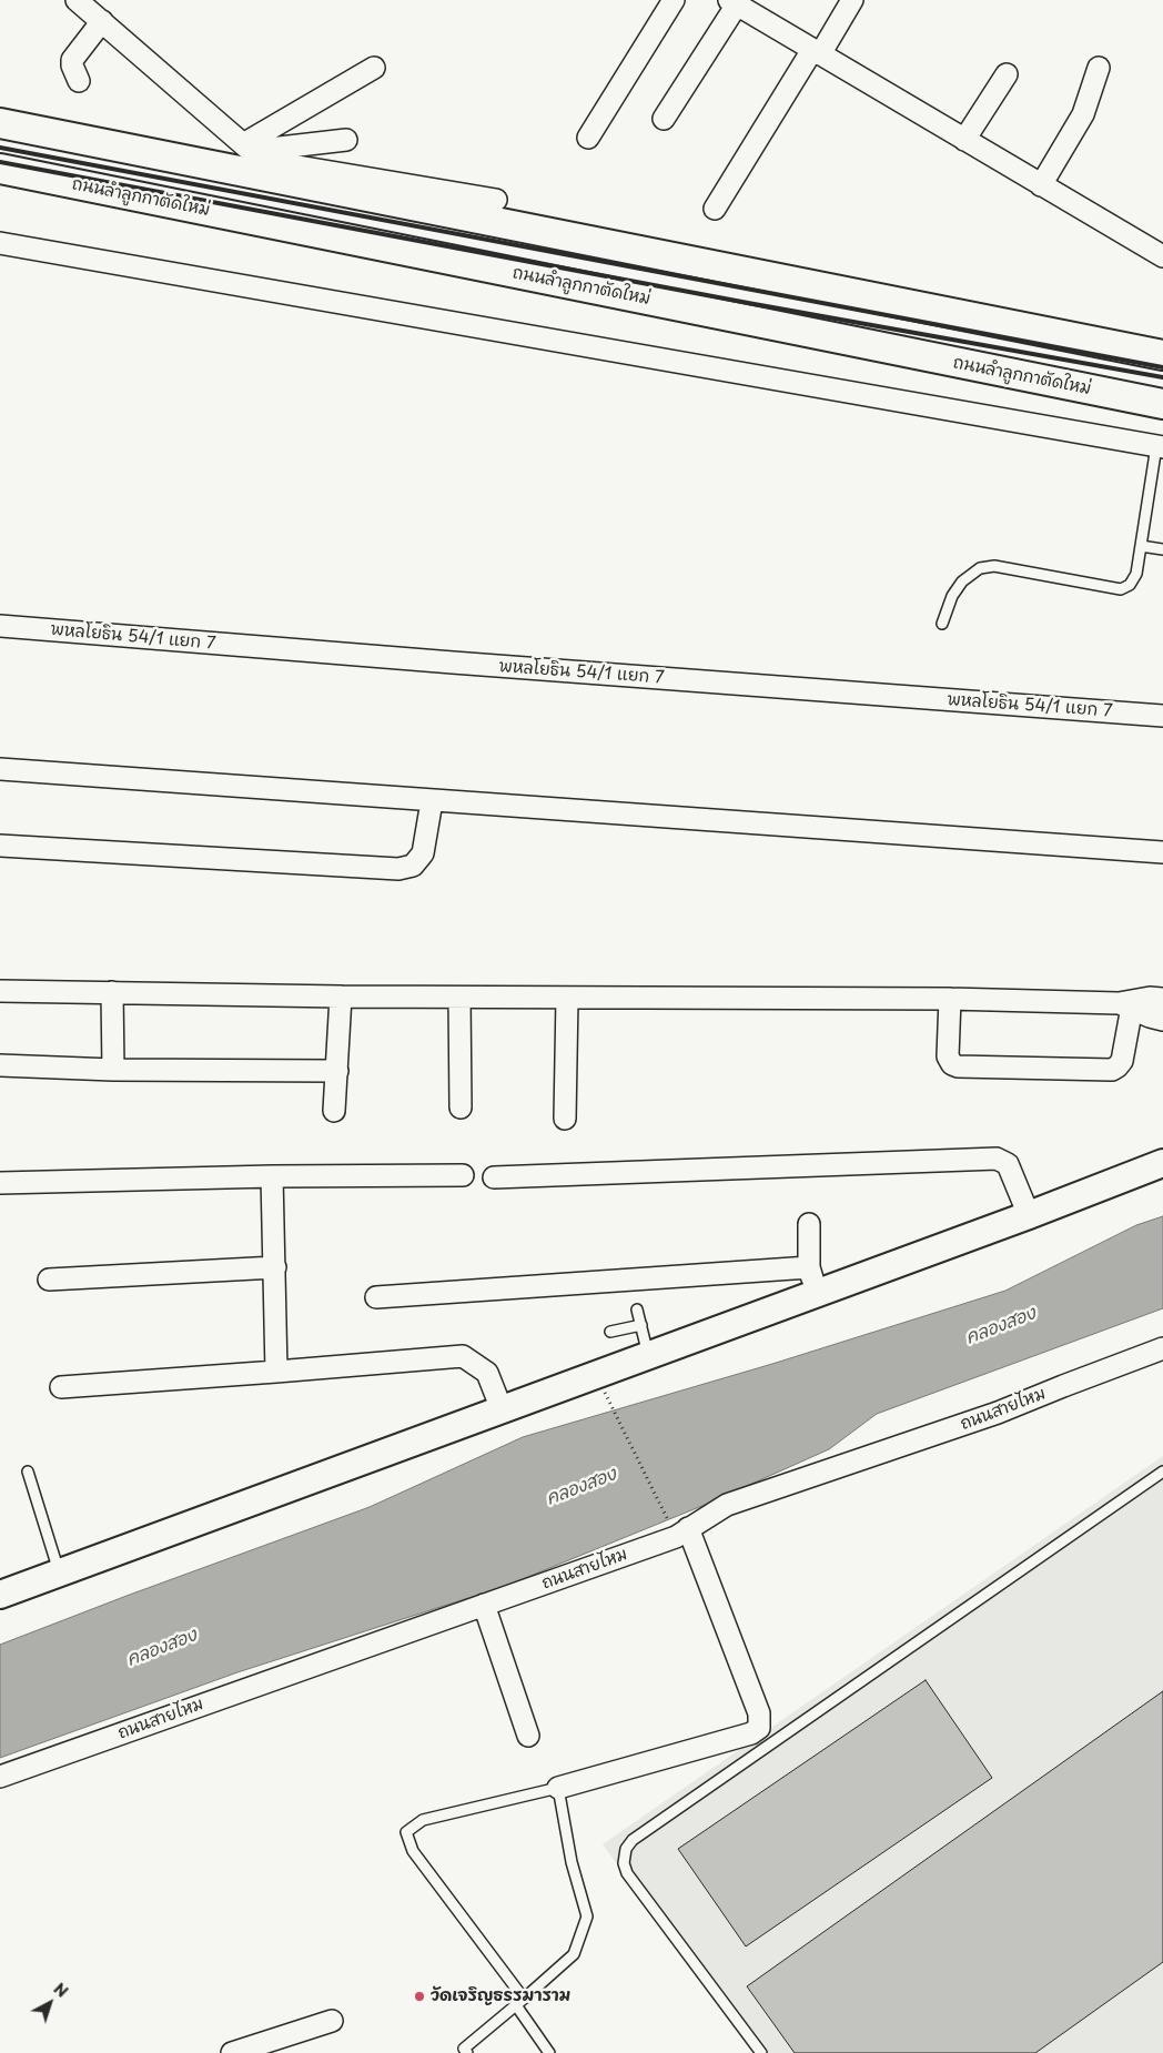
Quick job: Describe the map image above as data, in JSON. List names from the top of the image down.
{
  "streets": {
    "main road": ["ถนนลำลูกกาตัดใหม่"],
    "street": ["พหลโยธิน 54/1 แยก 7", "ถนนสายไหม"]
  },
  "water": ["คลองสอง"],
  "places": ["วัดเจริญธรรมาราม"],
  "north": "top right"
}
